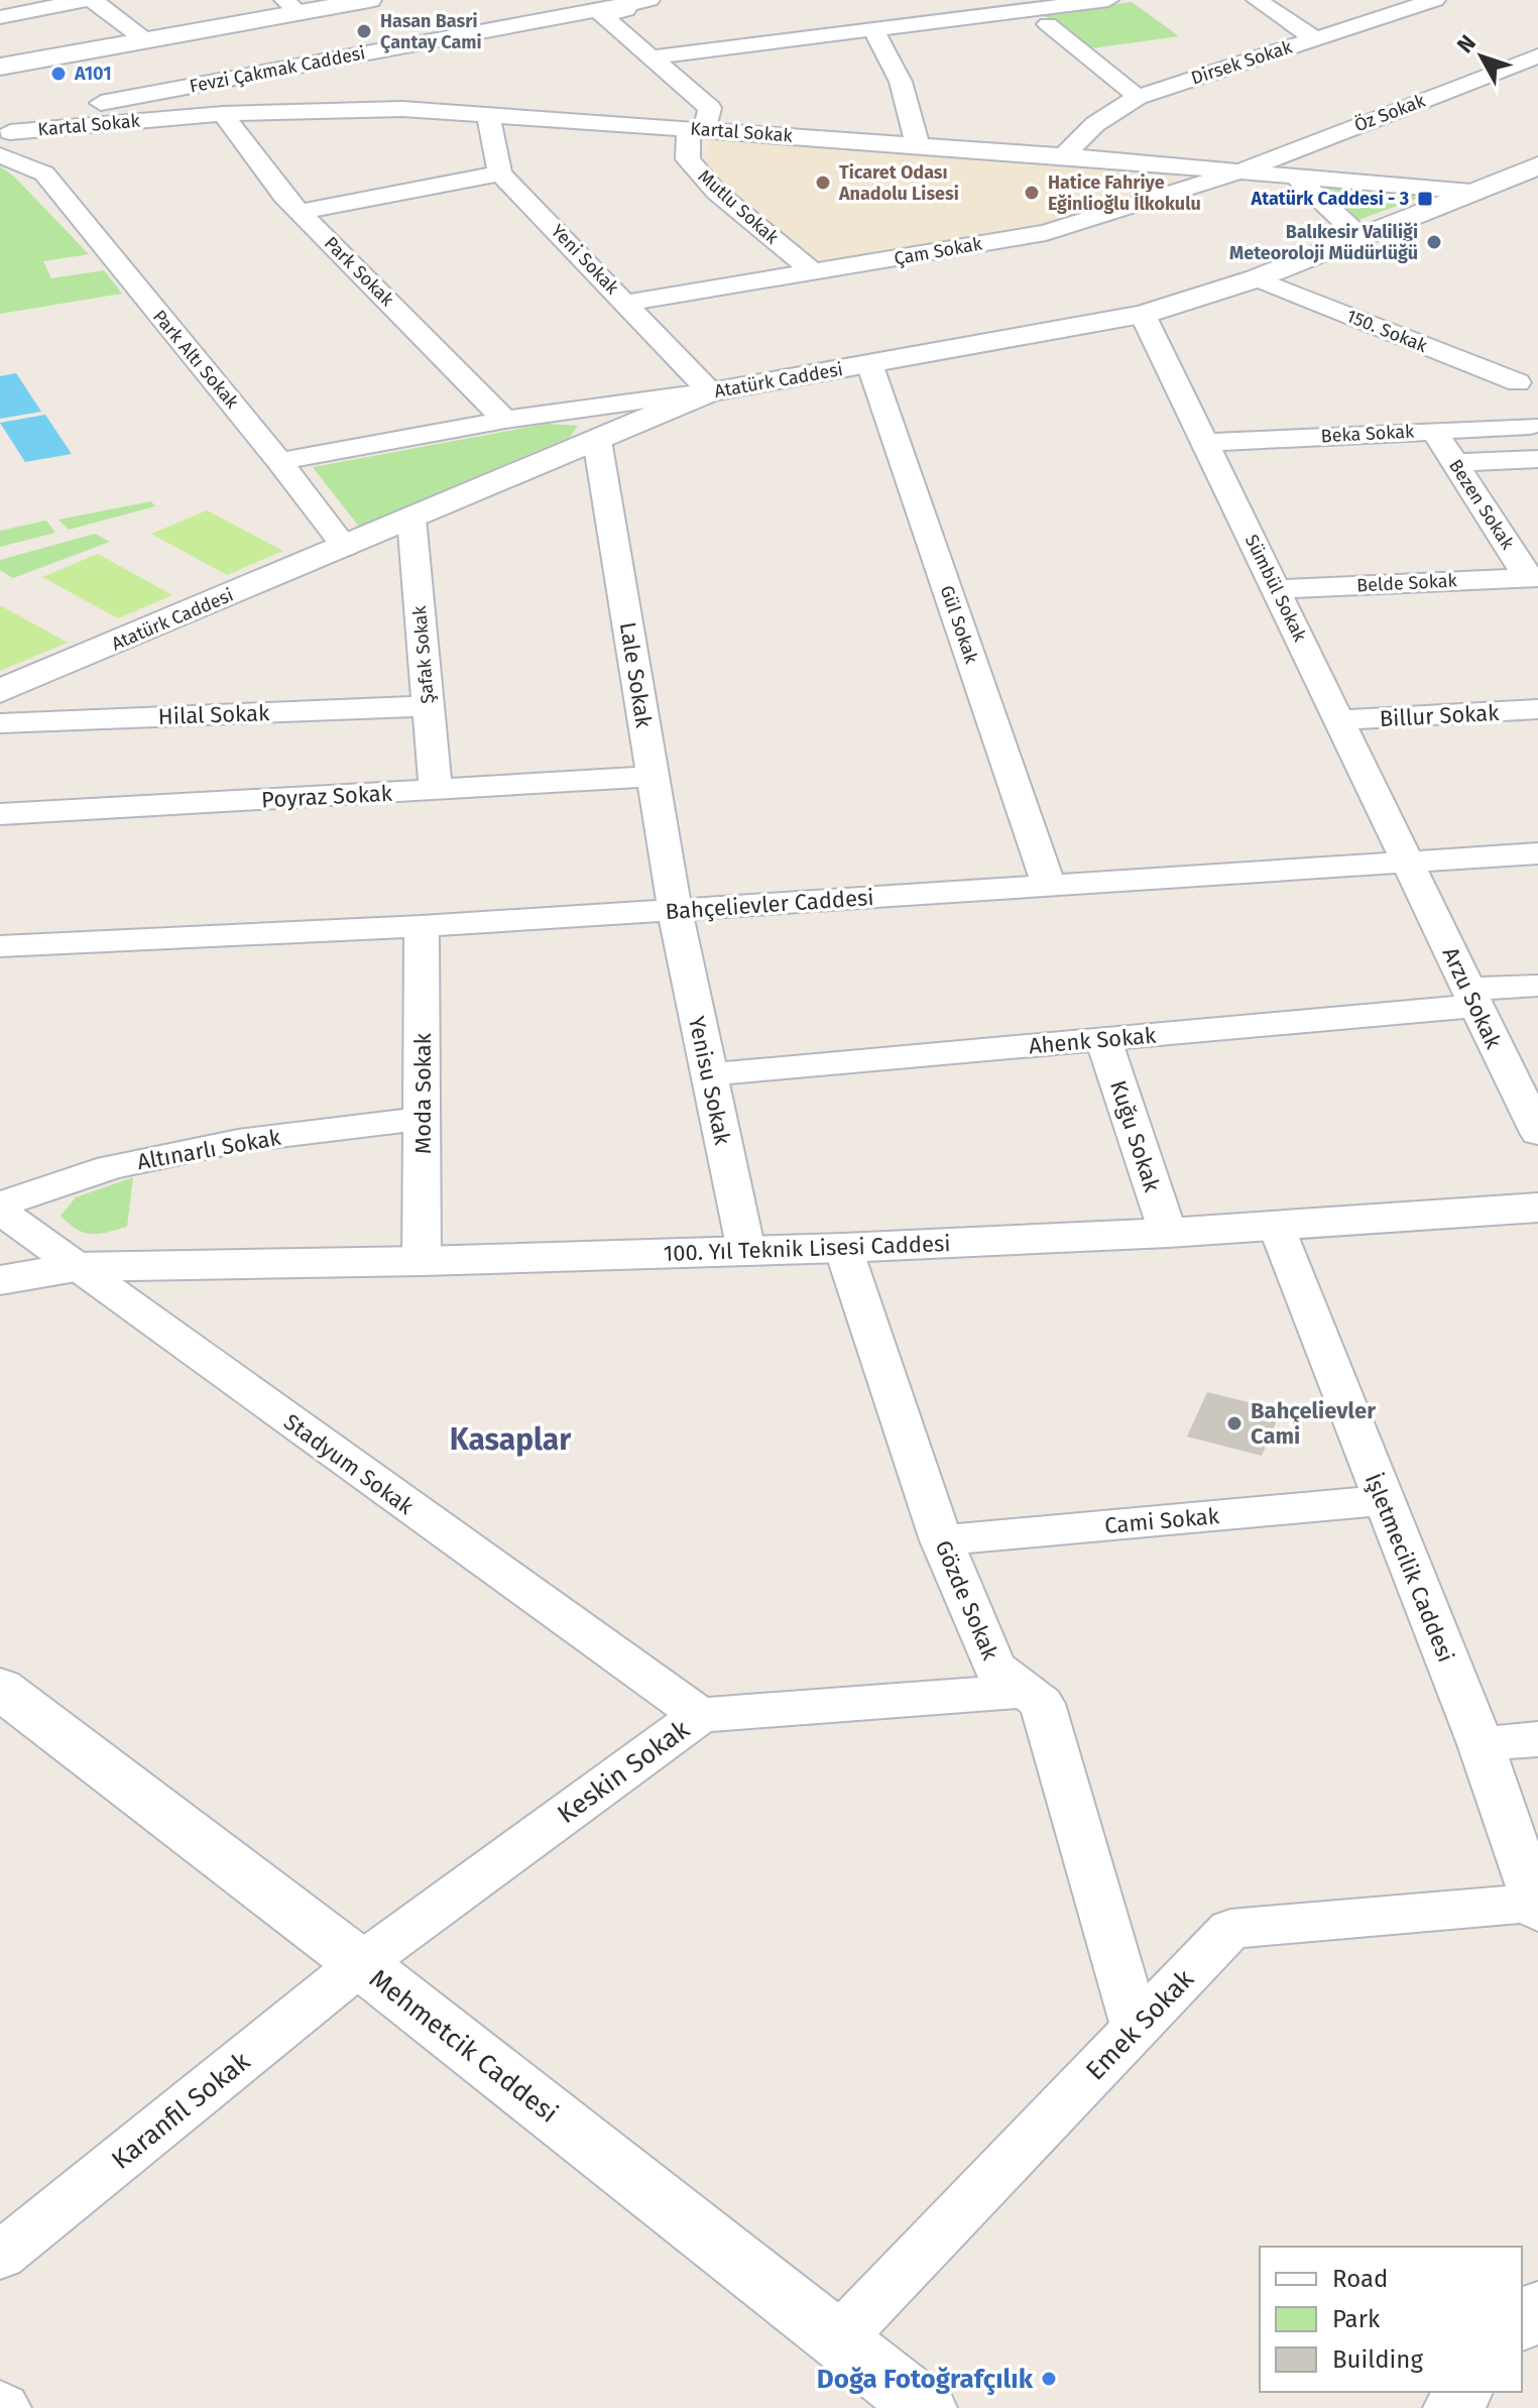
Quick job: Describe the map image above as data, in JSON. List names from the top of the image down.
{
  "streets": {
    "main road": ["Atatürk Caddesi", "100. Yıl Teknik Lisesi Caddesi", "Mehmetcik Caddesi"],
    "street": [
      "Dirsek Sokak",
      "Fevzi Çakmak Caddesi",
      "Öz Sokak",
      "Kartal Sokak",
      "Mutlu Sokak",
      "Çam Sokak",
      "Yeni Sokak",
      "Park Sokak",
      "150. Sokak",
      "Park Altı Sokak",
      "Beka Sokak",
      "Bezen Sokak",
      "Belde Sokak",
      "Sümbül Sokak",
      "Gül Sokak",
      "Şafak Sokak",
      "Lale Sokak",
      "Hilal Sokak",
      "Billur Sokak",
      "Poyraz Sokak",
      "Bahçelievler Caddesi",
      "Arzu Sokak",
      "Ahenk Sokak",
      "Yenisu Sokak",
      "Moda Sokak",
      "Kuğu Sokak",
      "Altınarlı Sokak",
      "Stadyum Sokak",
      "Cami Sokak",
      "İşletmecilik Caddesi",
      "Gözde Sokak",
      "Keskin Sokak",
      "Emek Sokak",
      "Karanfil Sokak"
    ]
  },
  "crossings": [
    ["Dirsek Sokak", "Kartal Sokak"],
    ["Fevzi Çakmak Caddesi", "Kartal Sokak"],
    ["Fevzi Çakmak Caddesi", "Park Altı Sokak"],
    ["Öz Sokak", "Kartal Sokak"],
    ["Öz Sokak", "Çam Sokak"],
    ["Kartal Sokak", "Mutlu Sokak"],
    ["Kartal Sokak", "Çam Sokak"],
    ["Kartal Sokak", "Park Sokak"],
    ["Kartal Sokak", "Park Altı Sokak"],
    ["Kartal Sokak", "Atatürk Caddesi"],
    ["Mutlu Sokak", "Çam Sokak"],
    ["Çam Sokak", "Yeni Sokak"],
    ["Yeni Sokak", "Atatürk Caddesi"],
    ["150. Sokak", "Atatürk Caddesi"],
    ["Park Altı Sokak", "Atatürk Caddesi"],
    ["Atatürk Caddesi", "Sümbül Sokak"],
    ["Atatürk Caddesi", "Gül Sokak"],
    ["Atatürk Caddesi", "Şafak Sokak"],
    ["Atatürk Caddesi", "Lale Sokak"],
    ["Beka Sokak", "Bezen Sokak"],
    ["Beka Sokak", "Sümbül Sokak"],
    ["Bezen Sokak", "Belde Sokak"],
    ["Belde Sokak", "Sümbül Sokak"],
    ["Sümbül Sokak", "Billur Sokak"],
    ["Sümbül Sokak", "Bahçelievler Caddesi"],
    ["Sümbül Sokak", "Arzu Sokak"],
    ["Gül Sokak", "Bahçelievler Caddesi"],
    ["Şafak Sokak", "Hilal Sokak"],
    ["Şafak Sokak", "Poyraz Sokak"],
    ["Lale Sokak", "Poyraz Sokak"],
    ["Lale Sokak", "Bahçelievler Caddesi"],
    ["Lale Sokak", "Yenisu Sokak"],
    ["Bahçelievler Caddesi", "Arzu Sokak"],
    ["Bahçelievler Caddesi", "Yenisu Sokak"],
    ["Bahçelievler Caddesi", "Moda Sokak"],
    ["Arzu Sokak", "Ahenk Sokak"],
    ["Ahenk Sokak", "Yenisu Sokak"],
    ["Ahenk Sokak", "Kuğu Sokak"],
    ["Yenisu Sokak", "100. Yıl Teknik Lisesi Caddesi"],
    ["Moda Sokak", "Altınarlı Sokak"],
    ["Moda Sokak", "100. Yıl Teknik Lisesi Caddesi"],
    ["Kuğu Sokak", "100. Yıl Teknik Lisesi Caddesi"],
    ["100. Yıl Teknik Lisesi Caddesi", "Stadyum Sokak"],
    ["100. Yıl Teknik Lisesi Caddesi", "İşletmecilik Caddesi"],
    ["100. Yıl Teknik Lisesi Caddesi", "Gözde Sokak"],
    ["Stadyum Sokak", "Keskin Sokak"],
    ["Cami Sokak", "İşletmecilik Caddesi"],
    ["Cami Sokak", "Gözde Sokak"],
    ["İşletmecilik Caddesi", "Emek Sokak"],
    ["Gözde Sokak", "Keskin Sokak"],
    ["Gözde Sokak", "Emek Sokak"],
    ["Keskin Sokak", "Mehmetcik Caddesi"],
    ["Keskin Sokak", "Karanfil Sokak"],
    ["Emek Sokak", "Mehmetcik Caddesi"],
    ["Mehmetcik Caddesi", "Karanfil Sokak"]
  ],
  "districts": ["Kasaplar"],
  "places": {
    "other": [
      "Hasan Basri Çantay Cami",
      "A101",
      "Ticaret Odası Anadolu Lisesi",
      "Hatice Fahriye Eğinlioğlu İlkokulu",
      "Balıkesir Valiliği Meteoroloji Müdürlüğü",
      "Bahçelievler Cami",
      "Doğa Fotoğrafçılık"
    ],
    "transit": ["Atatürk Caddesi - 3"]
  },
  "legend": ["Road", "Park", "Building"],
  "north": "top left"
}
